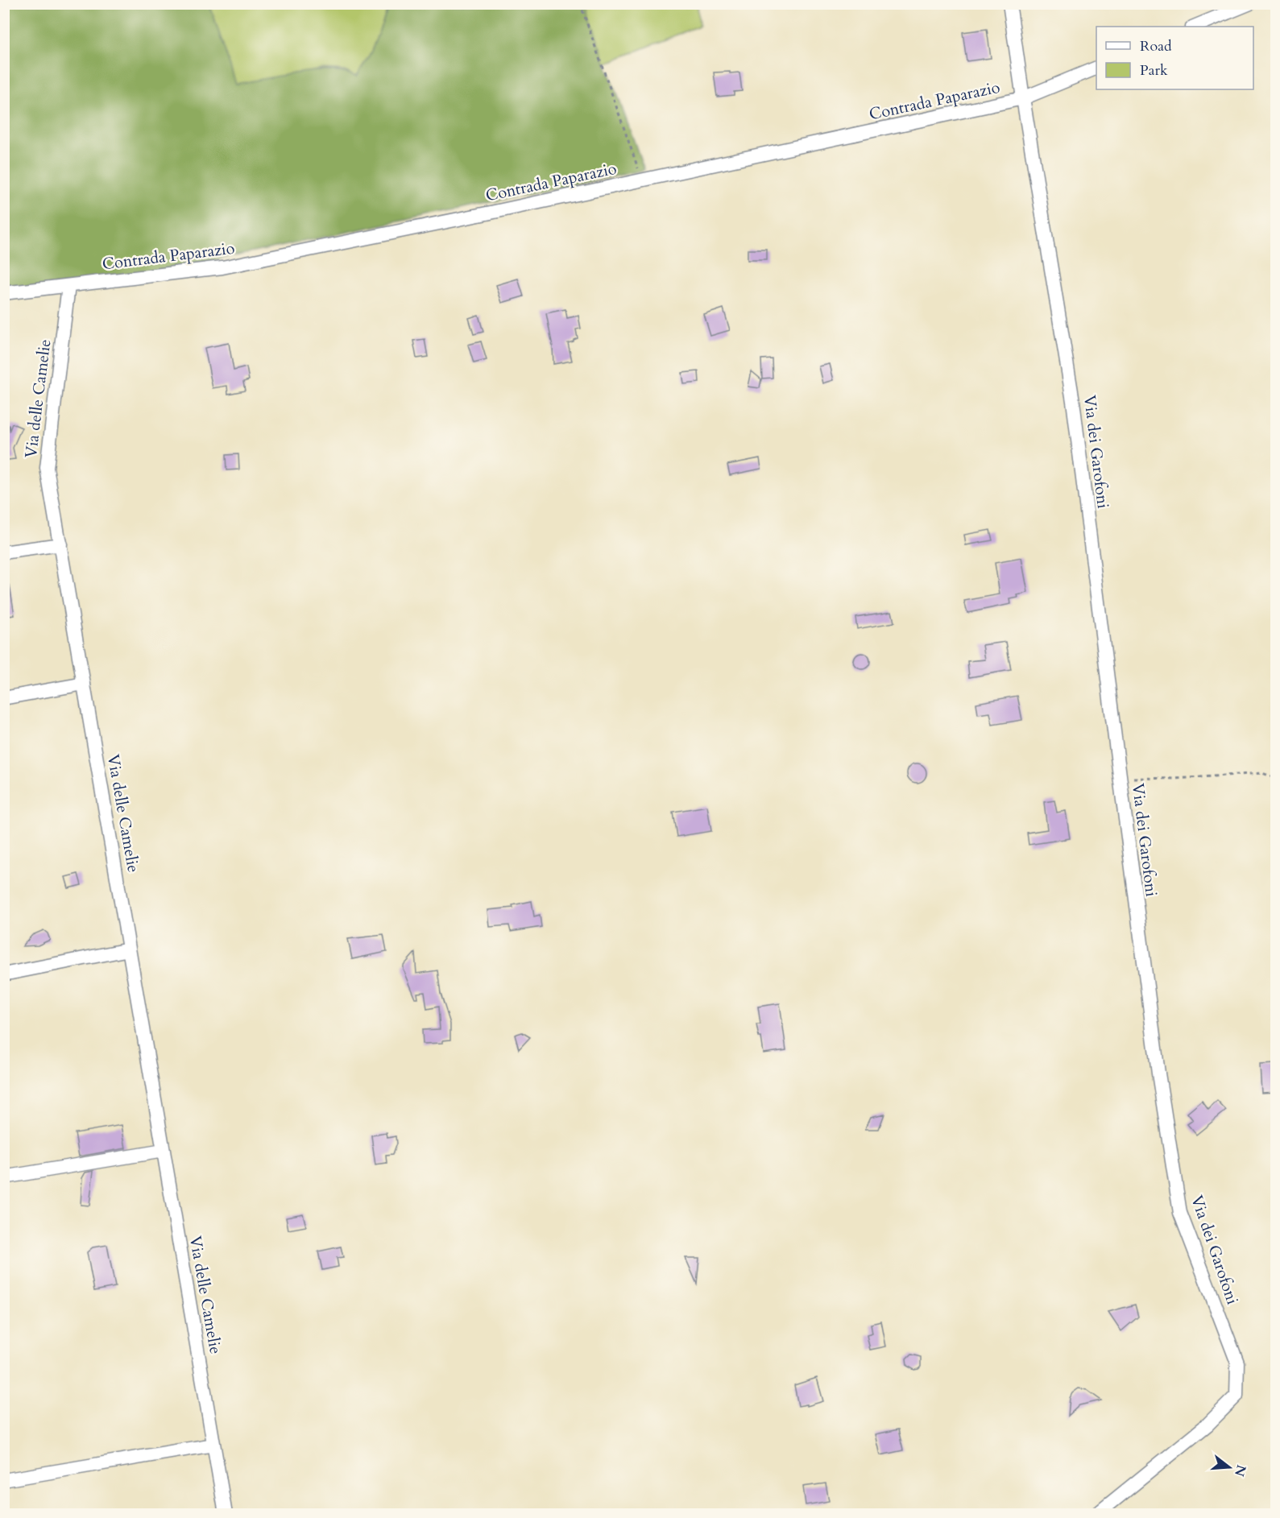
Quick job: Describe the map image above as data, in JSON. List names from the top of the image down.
{
  "streets": {
    "street": ["Contrada Paparazio", "Via delle Camelie", "Via dei Garofoni"]
  },
  "crossings": [
    ["Contrada Paparazio", "Via delle Camelie"],
    ["Contrada Paparazio", "Via dei Garofoni"]
  ],
  "legend": ["Road", "Park"],
  "north": "right"
}
